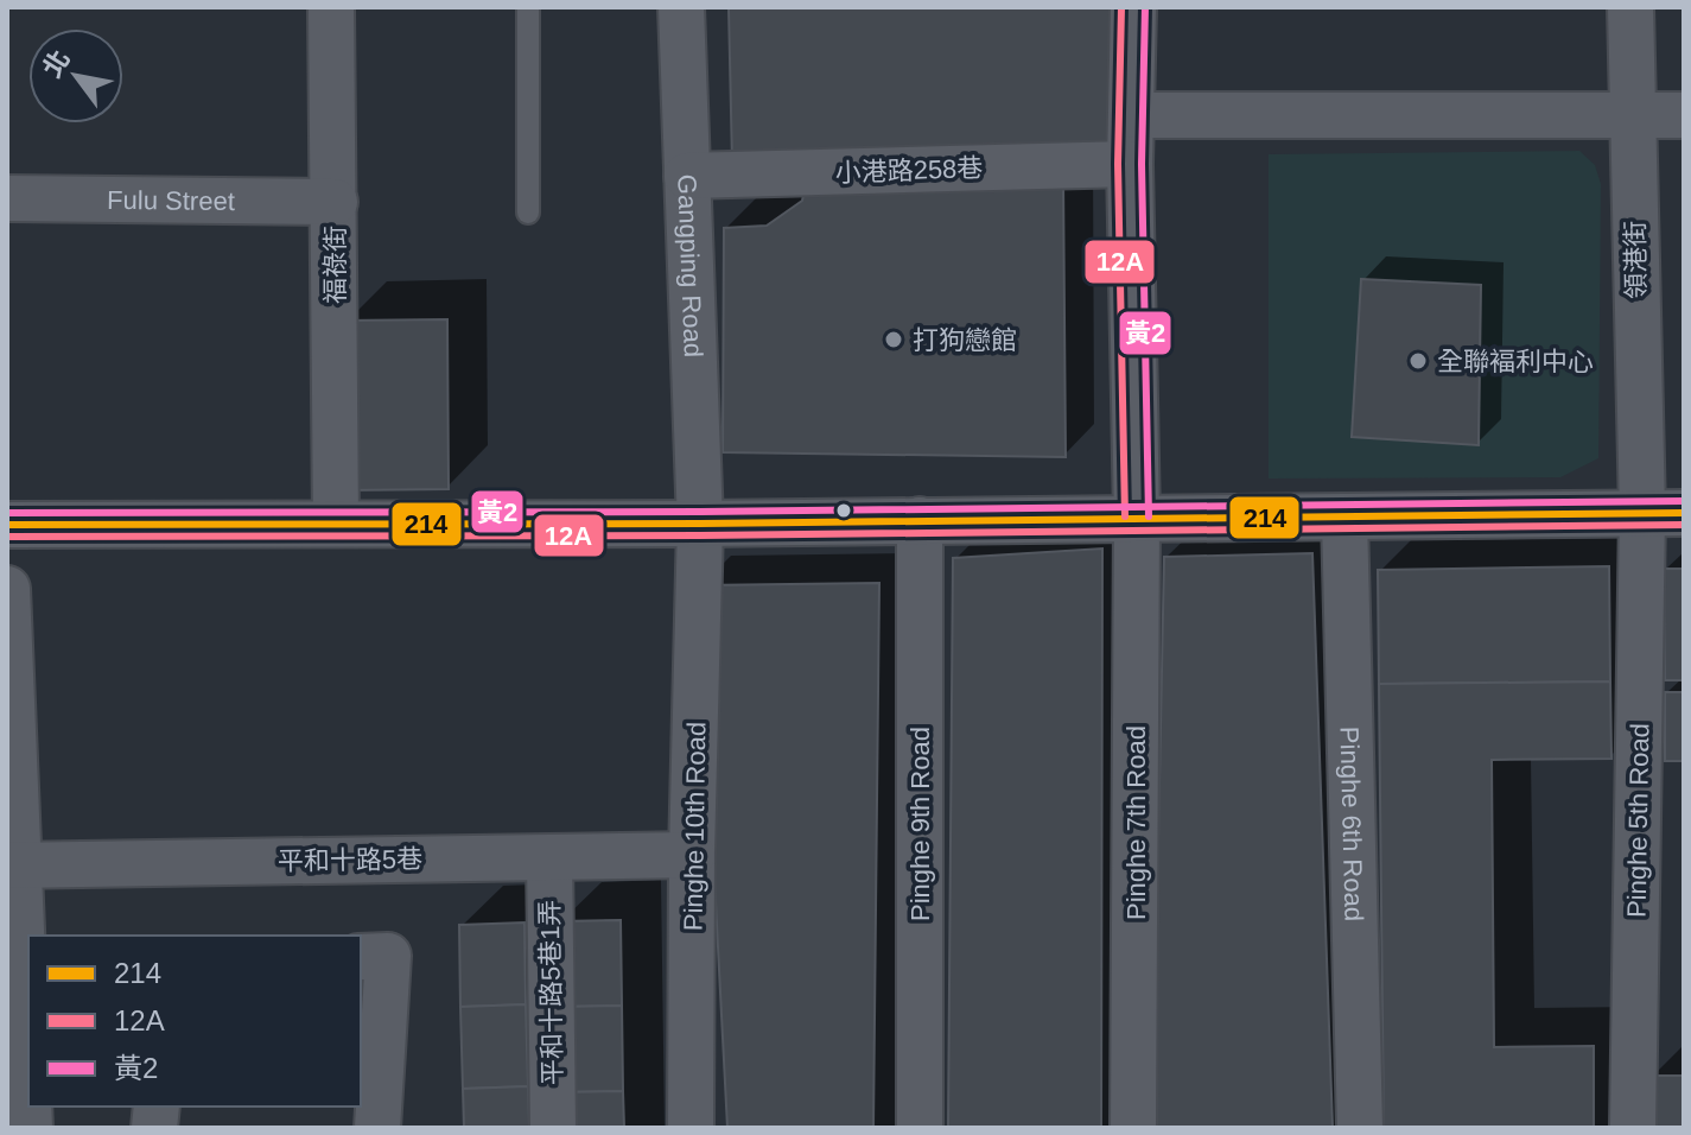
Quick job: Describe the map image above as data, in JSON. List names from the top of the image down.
{
  "streets": {
    "street": [
      "小港路258巷",
      "Fulu Street",
      "領港街",
      "福祿街",
      "Gangping Road",
      "Pinghe 5th Road",
      "Pinghe 7th Road",
      "Pinghe 6th Road",
      "Pinghe 9th Road",
      "Pinghe 10th Road",
      "平和十路5巷",
      "平和十路5巷1弄"
    ]
  },
  "crossings": [
    ["小港路258巷", "Gangping Road"],
    ["小港路258巷", "Pinghe 7th Road"],
    ["Fulu Street", "福祿街"],
    ["領港街", "Pinghe 5th Road"],
    ["Gangping Road", "Pinghe 10th Road"],
    ["Pinghe 10th Road", "平和十路5巷"],
    ["平和十路5巷", "平和十路5巷1弄"]
  ],
  "places": ["打狗戀館", "全聯褔利中心"],
  "lines": ["transit line 12A", "transit line 黃2", "transit line 214"],
  "legend": ["214", "12A", "黃2"],
  "north": "top left"
}
